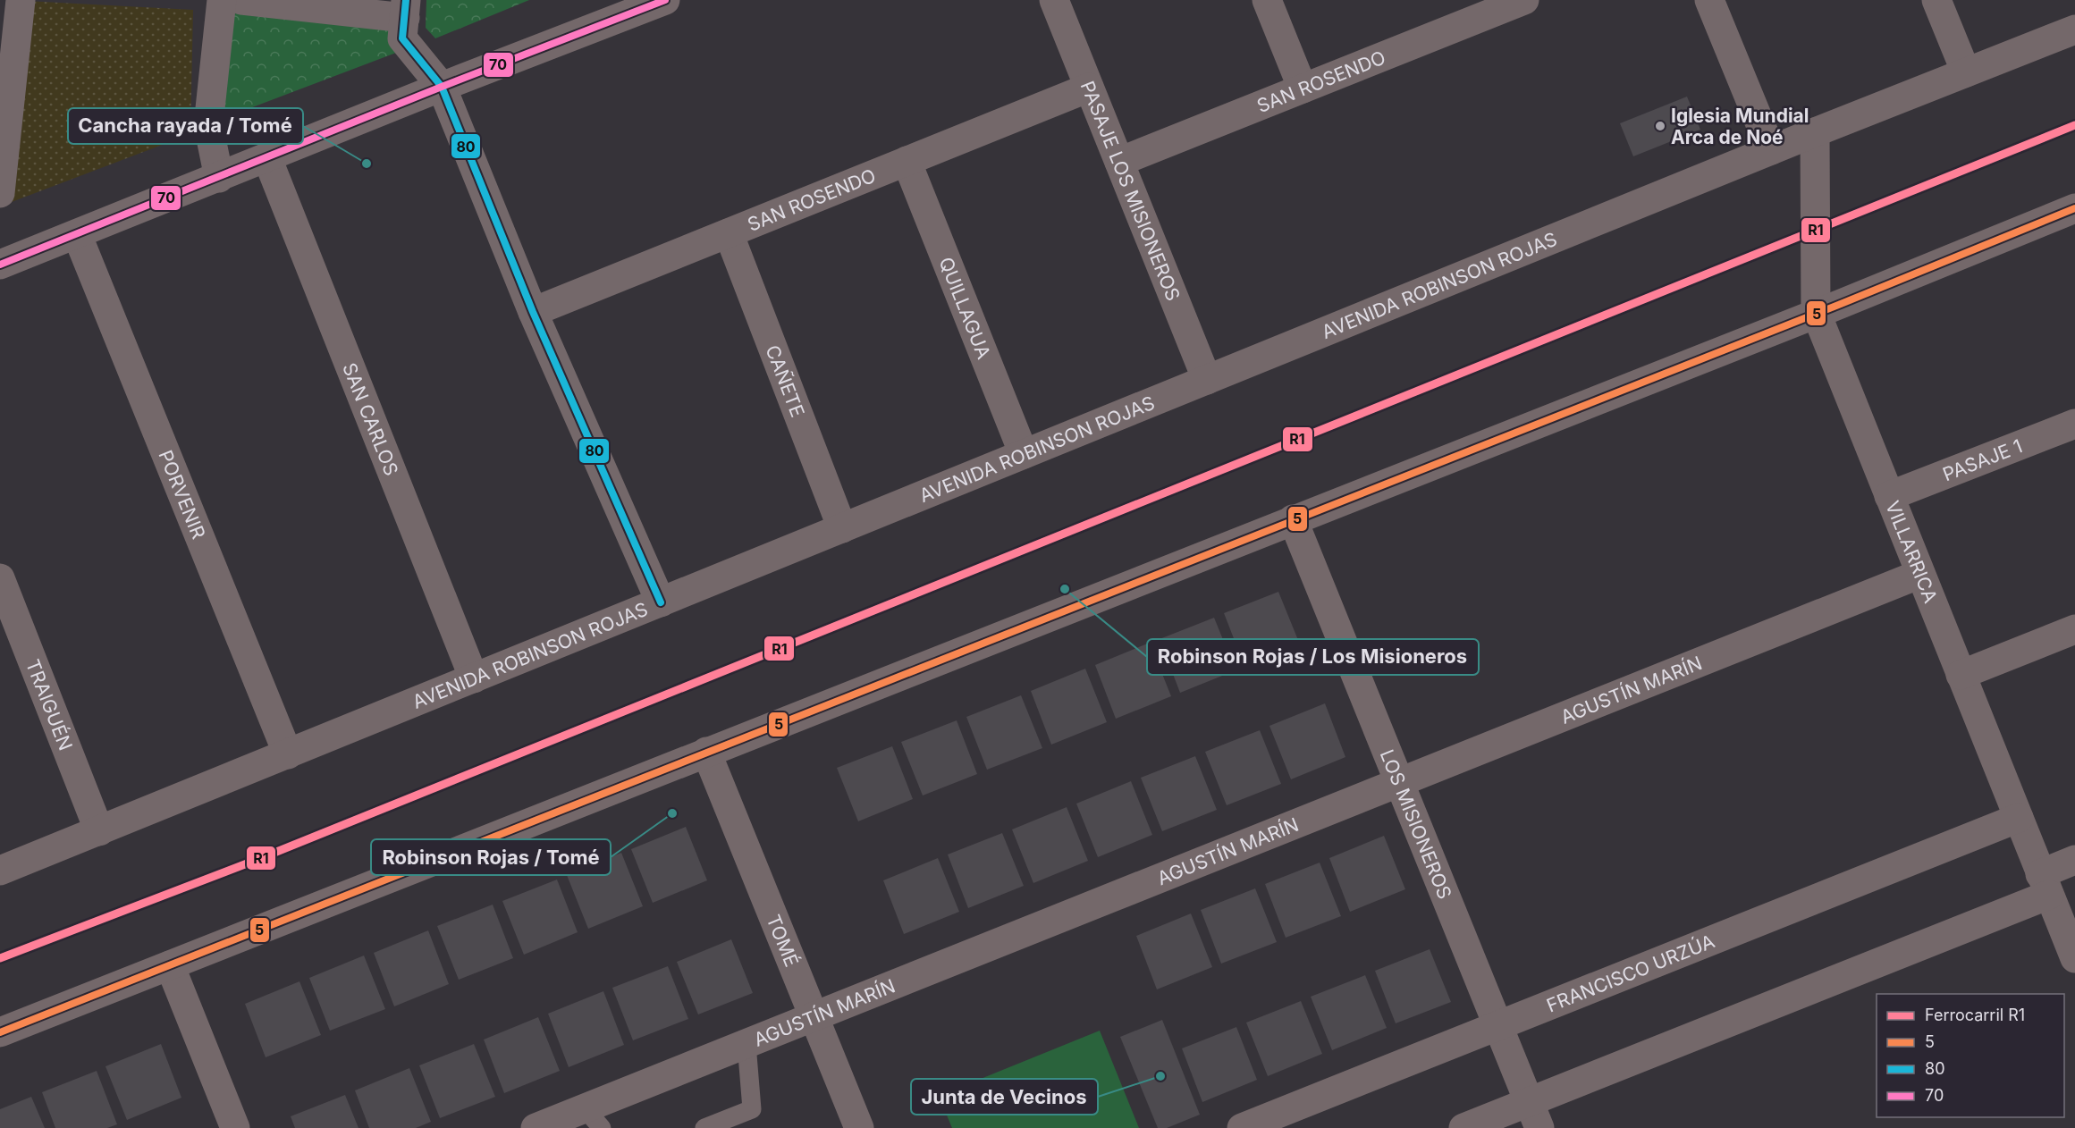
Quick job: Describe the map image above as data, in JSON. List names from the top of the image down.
{
  "streets": {
    "street": [
      "SAN ROSENDO",
      "PASAJE LOS MISIONEROS",
      "AVENIDA ROBINSON ROJAS",
      "QUILLAGUA",
      "CAÑETE",
      "SAN CARLOS",
      "PASAJE 1",
      "PORVENIR",
      "VILLARRICA",
      "AGUSTÍN MARÍN",
      "TRAIGUÉN",
      "LOS MISIONEROS",
      "TOMÉ",
      "FRANCISCO URZÚA"
    ]
  },
  "crossings": [
    ["SAN ROSENDO", "PASAJE LOS MISIONEROS"],
    ["SAN ROSENDO", "QUILLAGUA"],
    ["SAN ROSENDO", "CAÑETE"],
    ["PASAJE LOS MISIONEROS", "AVENIDA ROBINSON ROJAS"],
    ["AVENIDA ROBINSON ROJAS", "QUILLAGUA"],
    ["AVENIDA ROBINSON ROJAS", "CAÑETE"],
    ["AVENIDA ROBINSON ROJAS", "SAN CARLOS"],
    ["AVENIDA ROBINSON ROJAS", "PORVENIR"],
    ["AVENIDA ROBINSON ROJAS", "VILLARRICA"],
    ["AVENIDA ROBINSON ROJAS", "TRAIGUÉN"],
    ["PASAJE 1", "VILLARRICA"],
    ["VILLARRICA", "AGUSTÍN MARÍN"],
    ["VILLARRICA", "FRANCISCO URZÚA"],
    ["AGUSTÍN MARÍN", "LOS MISIONEROS"],
    ["AGUSTÍN MARÍN", "TOMÉ"],
    ["LOS MISIONEROS", "FRANCISCO URZÚA"]
  ],
  "places": [
    "Iglesia Mundial Arca de Noé",
    "Cancha rayada / Tomé",
    "Robinson Rojas / Los Misioneros",
    "Robinson Rojas / Tomé",
    "Junta de Vecinos"
  ],
  "lines": [
    "transit line 80",
    "transit line 70",
    "rail line R1",
    "transit line 5"
  ],
  "legend": [
    "Ferrocarril R1",
    "5",
    "80",
    "70"
  ]
}
